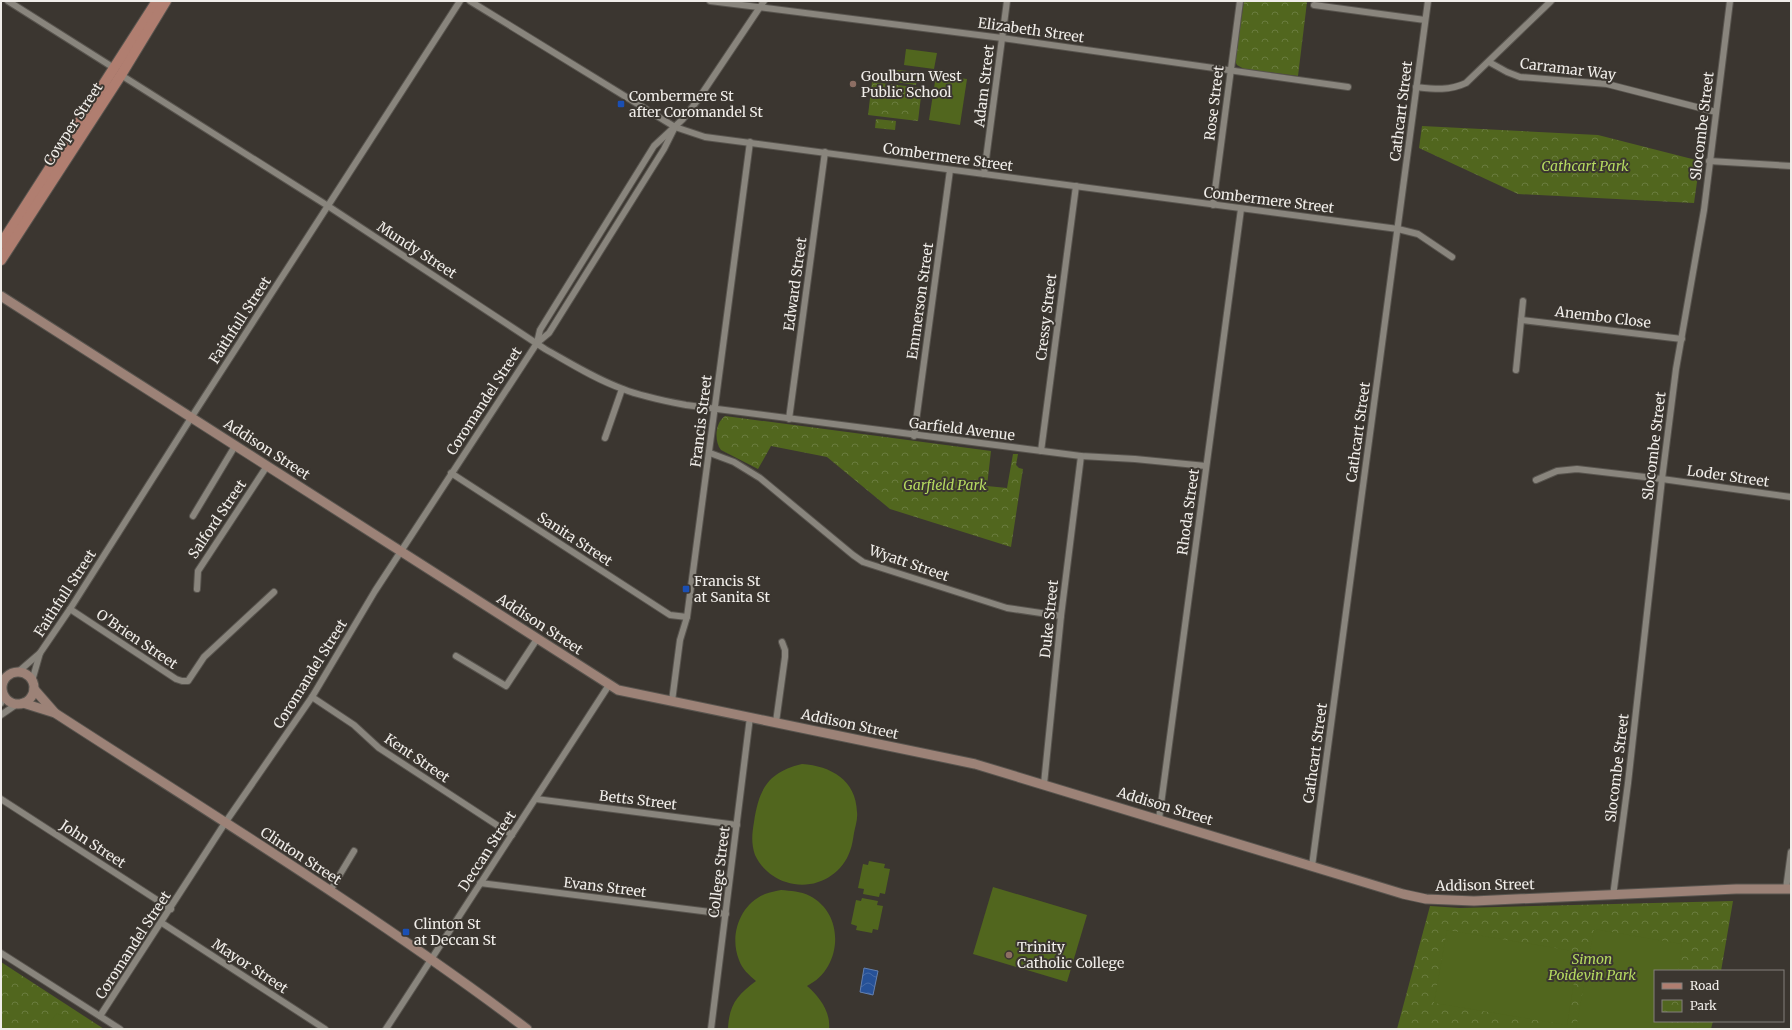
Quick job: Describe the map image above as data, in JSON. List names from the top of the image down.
{
  "streets": {
    "main road": ["Cowper Street"],
    "street": [
      "Elizabeth Street",
      "Carramar Way",
      "Adam Street",
      "Rose Street",
      "Cathcart Street",
      "Slocombe Street",
      "Combermere Street",
      "Mundy Street",
      "Edward Street",
      "Emmerson Street",
      "Cressy Street",
      "Anembo Close",
      "Faithfull Street",
      "Coromandel Street",
      "Francis Street",
      "Garfield Avenue",
      "Addison Street",
      "Loder Street",
      "Rhoda Street",
      "Salford Street",
      "Sanita Street",
      "Wyatt Street",
      "Duke Street",
      "O'Brien Street",
      "Kent Street",
      "Betts Street",
      "John Street",
      "Deccan Street",
      "Clinton Street",
      "College Street",
      "Evans Street",
      "Mayor Street"
    ]
  },
  "crossings": [
    ["Elizabeth Street", "Adam Street"],
    ["Elizabeth Street", "Rose Street"],
    ["Carramar Way", "Slocombe Street"],
    ["Adam Street", "Combermere Street"],
    ["Rose Street", "Combermere Street"],
    ["Cathcart Street", "Combermere Street"],
    ["Cathcart Street", "Addison Street"],
    ["Cowper Street", "Mundy Street"],
    ["Slocombe Street", "Anembo Close"],
    ["Slocombe Street", "Addison Street"],
    ["Slocombe Street", "Loder Street"],
    ["Combermere Street", "Edward Street"],
    ["Combermere Street", "Emmerson Street"],
    ["Combermere Street", "Cressy Street"],
    ["Combermere Street", "Coromandel Street"],
    ["Combermere Street", "Francis Street"],
    ["Combermere Street", "Rhoda Street"],
    ["Mundy Street", "Faithfull Street"],
    ["Mundy Street", "Coromandel Street"],
    ["Mundy Street", "Francis Street"],
    ["Mundy Street", "Garfield Avenue"],
    ["Edward Street", "Garfield Avenue"],
    ["Emmerson Street", "Garfield Avenue"],
    ["Cressy Street", "Garfield Avenue"],
    ["Faithfull Street", "Addison Street"],
    ["Faithfull Street", "O'Brien Street"],
    ["Faithfull Street", "Clinton Street"],
    ["Coromandel Street", "Addison Street"],
    ["Coromandel Street", "Sanita Street"],
    ["Coromandel Street", "Kent Street"],
    ["Coromandel Street", "John Street"],
    ["Coromandel Street", "Clinton Street"],
    ["Coromandel Street", "Mayor Street"],
    ["Francis Street", "Garfield Avenue"],
    ["Francis Street", "Addison Street"],
    ["Francis Street", "Sanita Street"],
    ["Francis Street", "Wyatt Street"],
    ["Garfield Avenue", "Rhoda Street"],
    ["Garfield Avenue", "Duke Street"],
    ["Addison Street", "Rhoda Street"],
    ["Addison Street", "Salford Street"],
    ["Addison Street", "Duke Street"],
    ["Addison Street", "Deccan Street"],
    ["Addison Street", "College Street"],
    ["Wyatt Street", "Duke Street"],
    ["Kent Street", "Deccan Street"],
    ["Betts Street", "Deccan Street"],
    ["Betts Street", "College Street"],
    ["Deccan Street", "Clinton Street"],
    ["Deccan Street", "Evans Street"],
    ["College Street", "Evans Street"]
  ],
  "parks": ["Cathcart Park", "Garfield Park", "Simon Poidevin Park"],
  "places": {
    "other": ["Goulburn West Public School", "Trinity Catholic College"],
    "transit": ["Combermere St after Coromandel St", "Francis St at Sanita St", "Clinton St at Deccan St"]
  },
  "legend": ["Road", "Park"]
}
